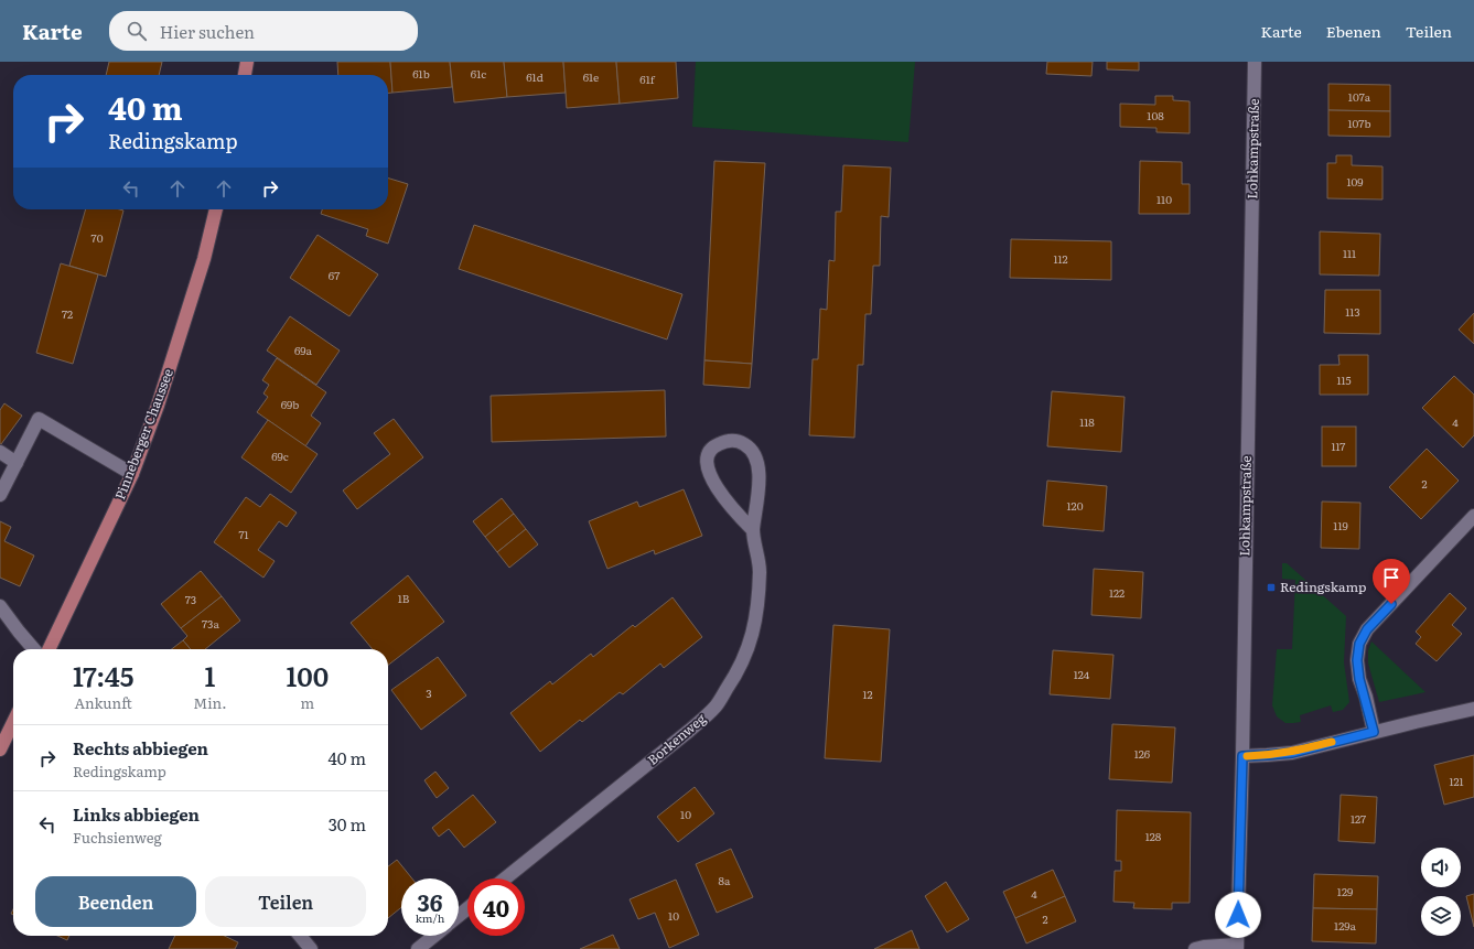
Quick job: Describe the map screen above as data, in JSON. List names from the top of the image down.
{
  "streets": {
    "main road": ["Pinneberger Chaussee"],
    "street": ["Lohkampstraße", "Borkenweg"]
  },
  "places": {
    "transit": ["Redingskamp"]
  },
  "house_numbers": [
    "61b",
    "61c",
    "61d",
    "61e",
    "61f",
    "107a",
    "108",
    "107b",
    "109",
    "110",
    "70",
    "111",
    "112",
    "67",
    "113",
    "72",
    "69a",
    "115",
    "69b",
    "118",
    "4",
    "117",
    "69c",
    "2",
    "120",
    "119",
    "71",
    "122",
    "1B",
    "73",
    "73a",
    "124",
    "3",
    "12",
    "126",
    "121",
    "10",
    "127",
    "128",
    "8a",
    "129",
    "4",
    "10",
    "2",
    "129a"
  ],
  "page": {
    "header": "Karte",
    "search": "Hier suchen",
    "nav": ["Karte", "Ebenen", "Teilen"],
    "turn": ["40 m", "Redingskamp"],
    "eta": [
      "17:45",
      "Ankunft",
      "1",
      "Min.",
      "100",
      "m"
    ],
    "list": [
      {
        "name": "Rechts abbiegen",
        "note": "Redingskamp",
        "value": "40 m"
      },
      {
        "name": "Links abbiegen",
        "note": "Fuchsienweg",
        "value": "30 m"
      }
    ],
    "buttons": ["Beenden", "Teilen"],
    "speed": "36 km/h",
    "limit": "40"
  }
}
